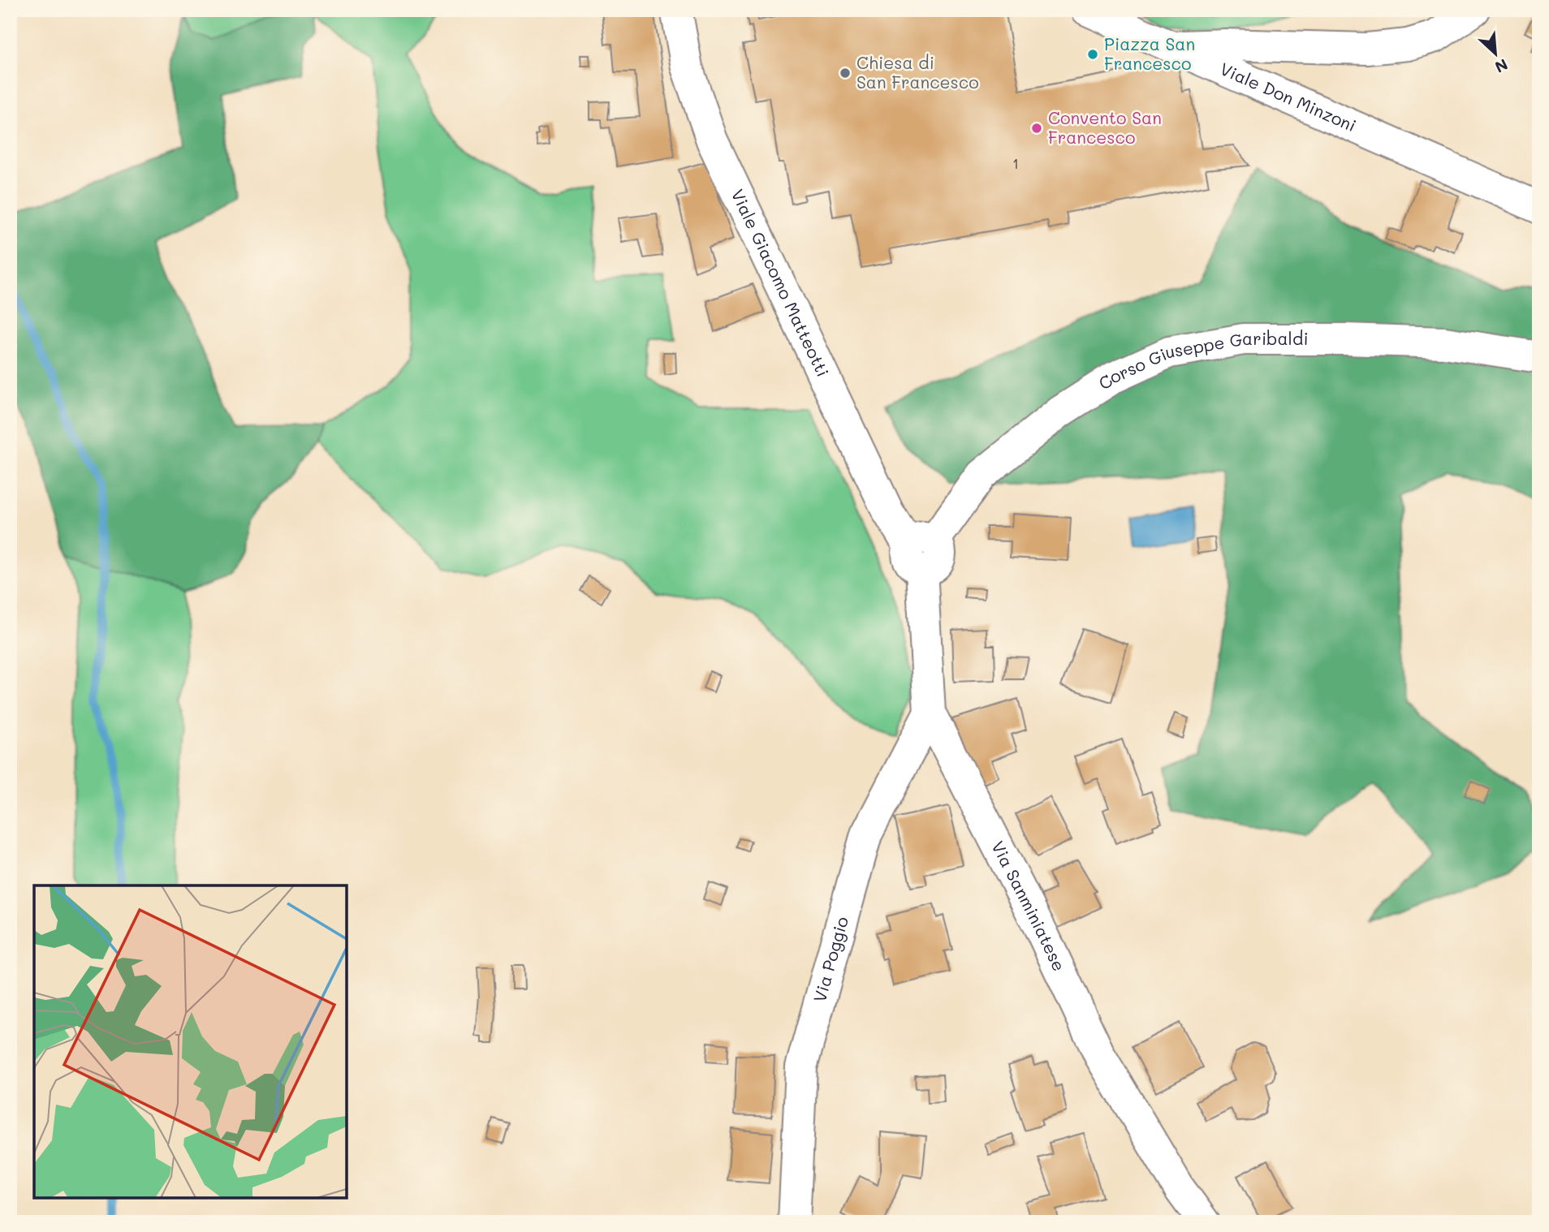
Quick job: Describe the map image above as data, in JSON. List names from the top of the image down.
{
  "streets": {
    "main road": [
      "Viale Don Minzoni",
      "Viale Giacomo Matteotti",
      "Corso Giuseppe Garibaldi",
      "Via Sanminiatese",
      "Via Poggio"
    ]
  },
  "crossings": [
    ["Viale Giacomo Matteotti", "Corso Giuseppe Garibaldi"],
    ["Viale Giacomo Matteotti", "Via Sanminiatese"],
    ["Corso Giuseppe Garibaldi", "Via Sanminiatese"],
    ["Via Sanminiatese", "Via Poggio"]
  ],
  "places": ["Piazza San Francesco", "Chiesa di San Francesco", "Convento San Francesco"],
  "house_numbers": ["1"],
  "north": "bottom right"
}
